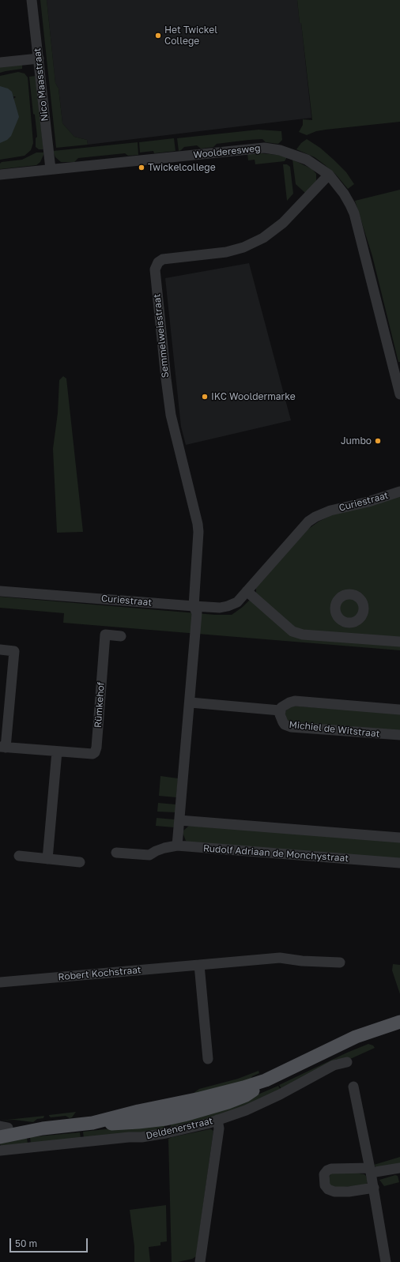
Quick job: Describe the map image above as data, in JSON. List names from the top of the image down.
{
  "streets": {
    "street": [
      "Nico Maasstraat",
      "Woolderesweg",
      "Semmelweisstraat",
      "Curiestraat",
      "Rümkehof",
      "Michiel de Witstraat",
      "Rudolf Adriaan de Monchystraat",
      "Robert Kochstraat",
      "Deldenerstraat"
    ]
  },
  "crossings": [
    ["Nico Maasstraat", "Woolderesweg"],
    ["Woolderesweg", "Semmelweisstraat"],
    ["Semmelweisstraat", "Curiestraat"]
  ],
  "places": [
    "Het Twickel College",
    "Twickelcollege",
    "IKC Wooldermarke",
    "Jumbo"
  ],
  "scale_bar": "50 m"
}
